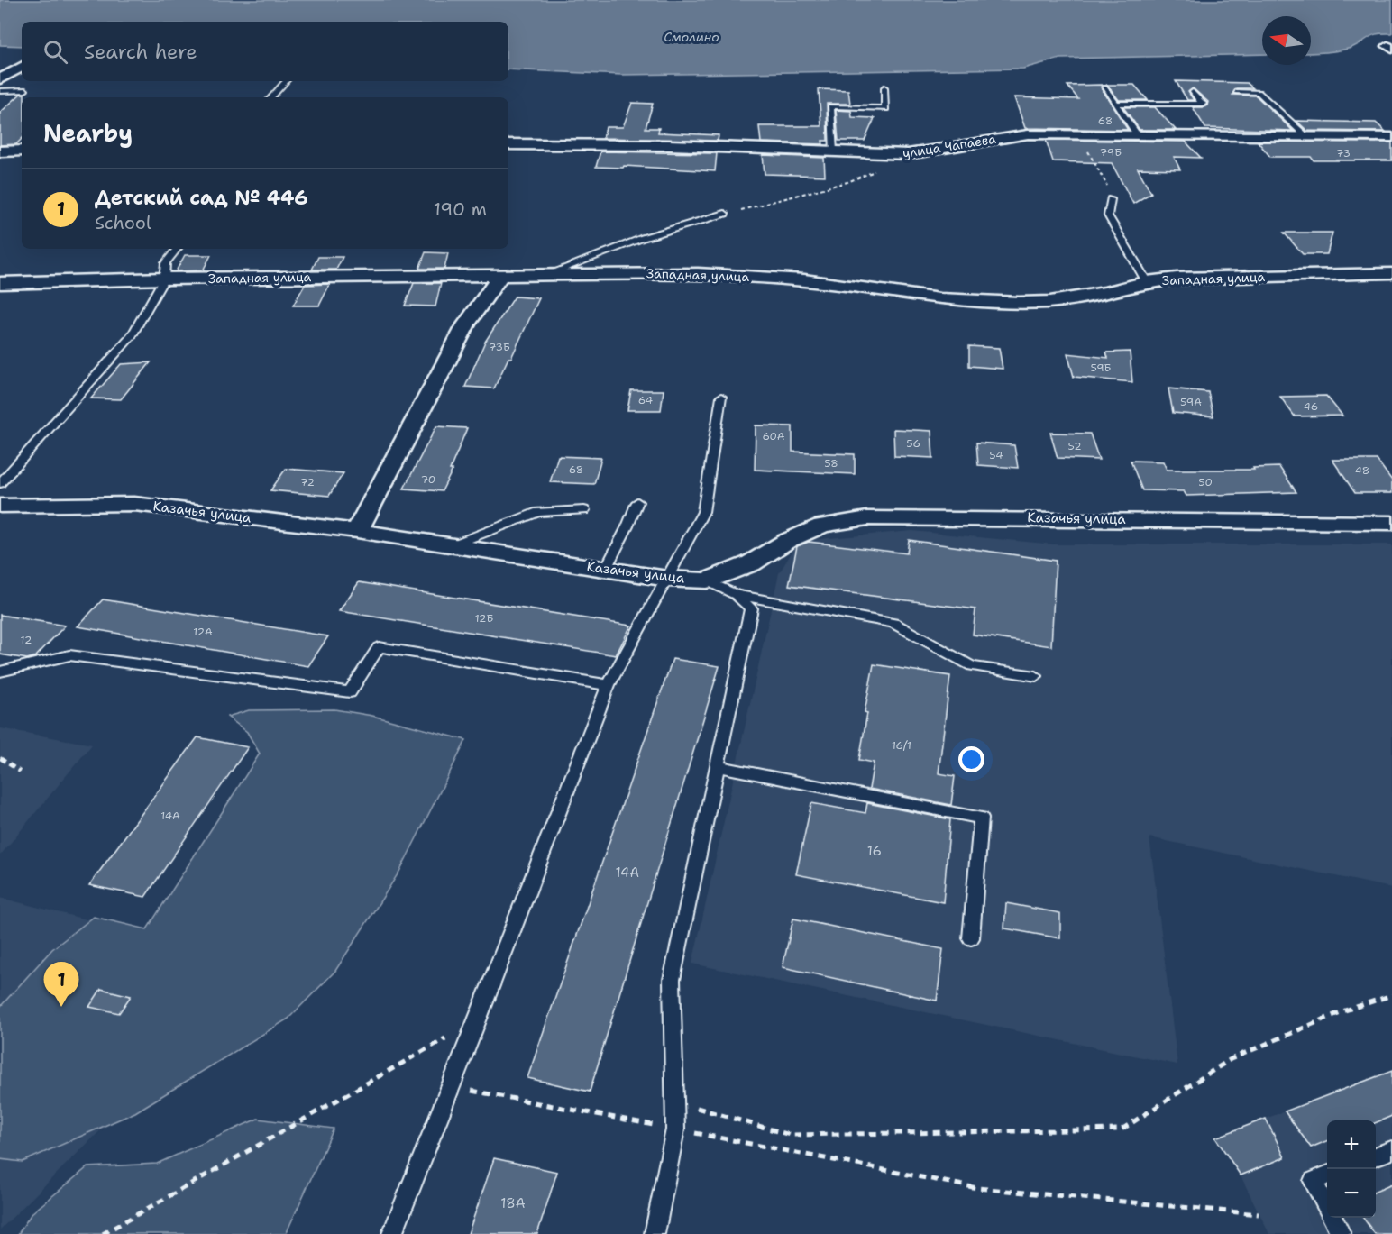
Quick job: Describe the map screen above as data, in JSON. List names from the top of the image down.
{
  "streets": {
    "street": ["улица Чапаева", "Западная улица", "Казачья улица"]
  },
  "water": ["Смолино"],
  "house_numbers": [
    "68",
    "79Б",
    "73",
    "73Б",
    "59Б",
    "64",
    "59А",
    "46",
    "60А",
    "56",
    "52",
    "54",
    "58",
    "68",
    "48",
    "70",
    "72",
    "50",
    "12Б",
    "12А",
    "12",
    "16/1",
    "14А",
    "16",
    "14А",
    "18А"
  ],
  "north": "left",
  "page": {
    "search": "Search here",
    "heading": "Nearby",
    "list": [
      {
        "mark": "1",
        "name": "Детский сад № 446",
        "note": "School",
        "value": "190 m"
      }
    ],
    "pins": "1",
    "map_buttons": ["+", "−"]
  }
}
